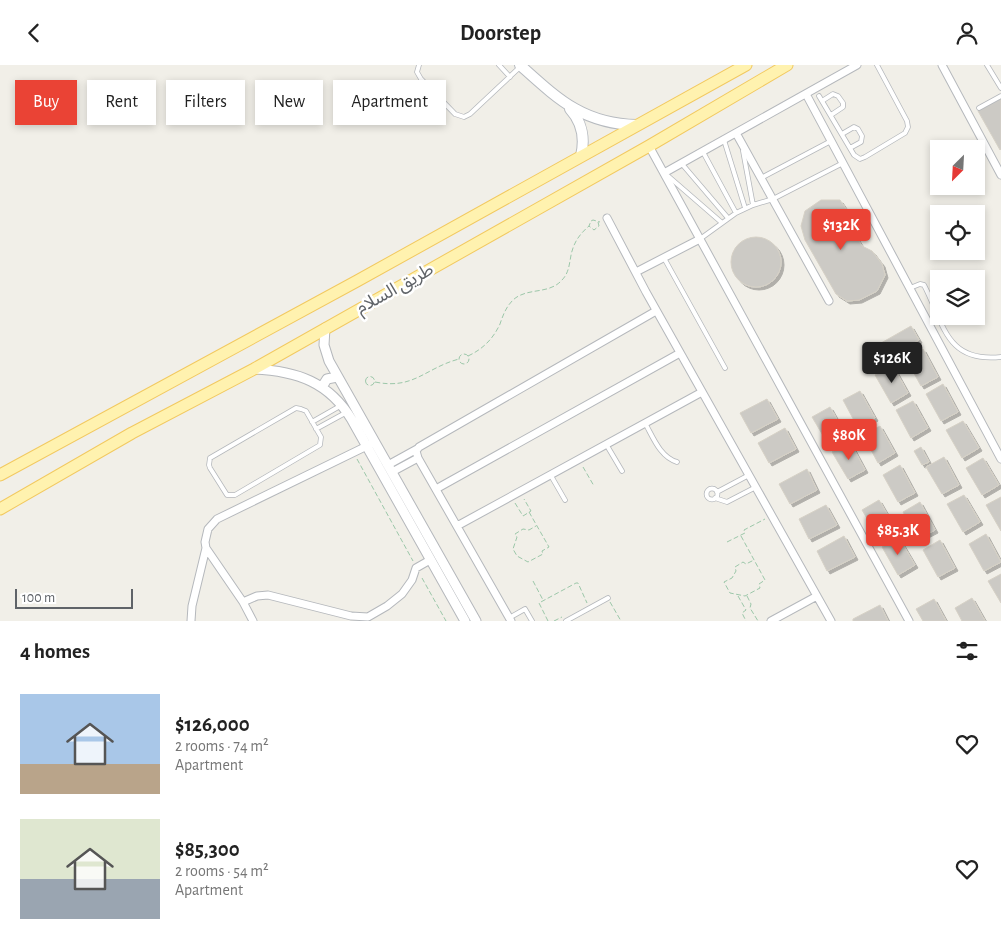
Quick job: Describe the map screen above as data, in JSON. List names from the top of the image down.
{
  "streets": {
    "main road": ["طريق السلام"]
  },
  "scale_bar": "100 m",
  "north": "bottom left",
  "page": {
    "header": "Doorstep",
    "chip": [
      "Buy",
      "Rent",
      "Filters",
      "New",
      "Apartment"
    ],
    "price": [
      "$132K",
      "$126K",
      "$80K",
      "$85.3K"
    ],
    "scale": "100 m",
    "heading": "4 homes",
    "list": [
      {
        "name": "$126,000",
        "note": "2 rooms · 74 m² · Apartment"
      },
      {
        "name": "$85,300",
        "note": "2 rooms · 54 m² · Apartment"
      }
    ]
  }
}
